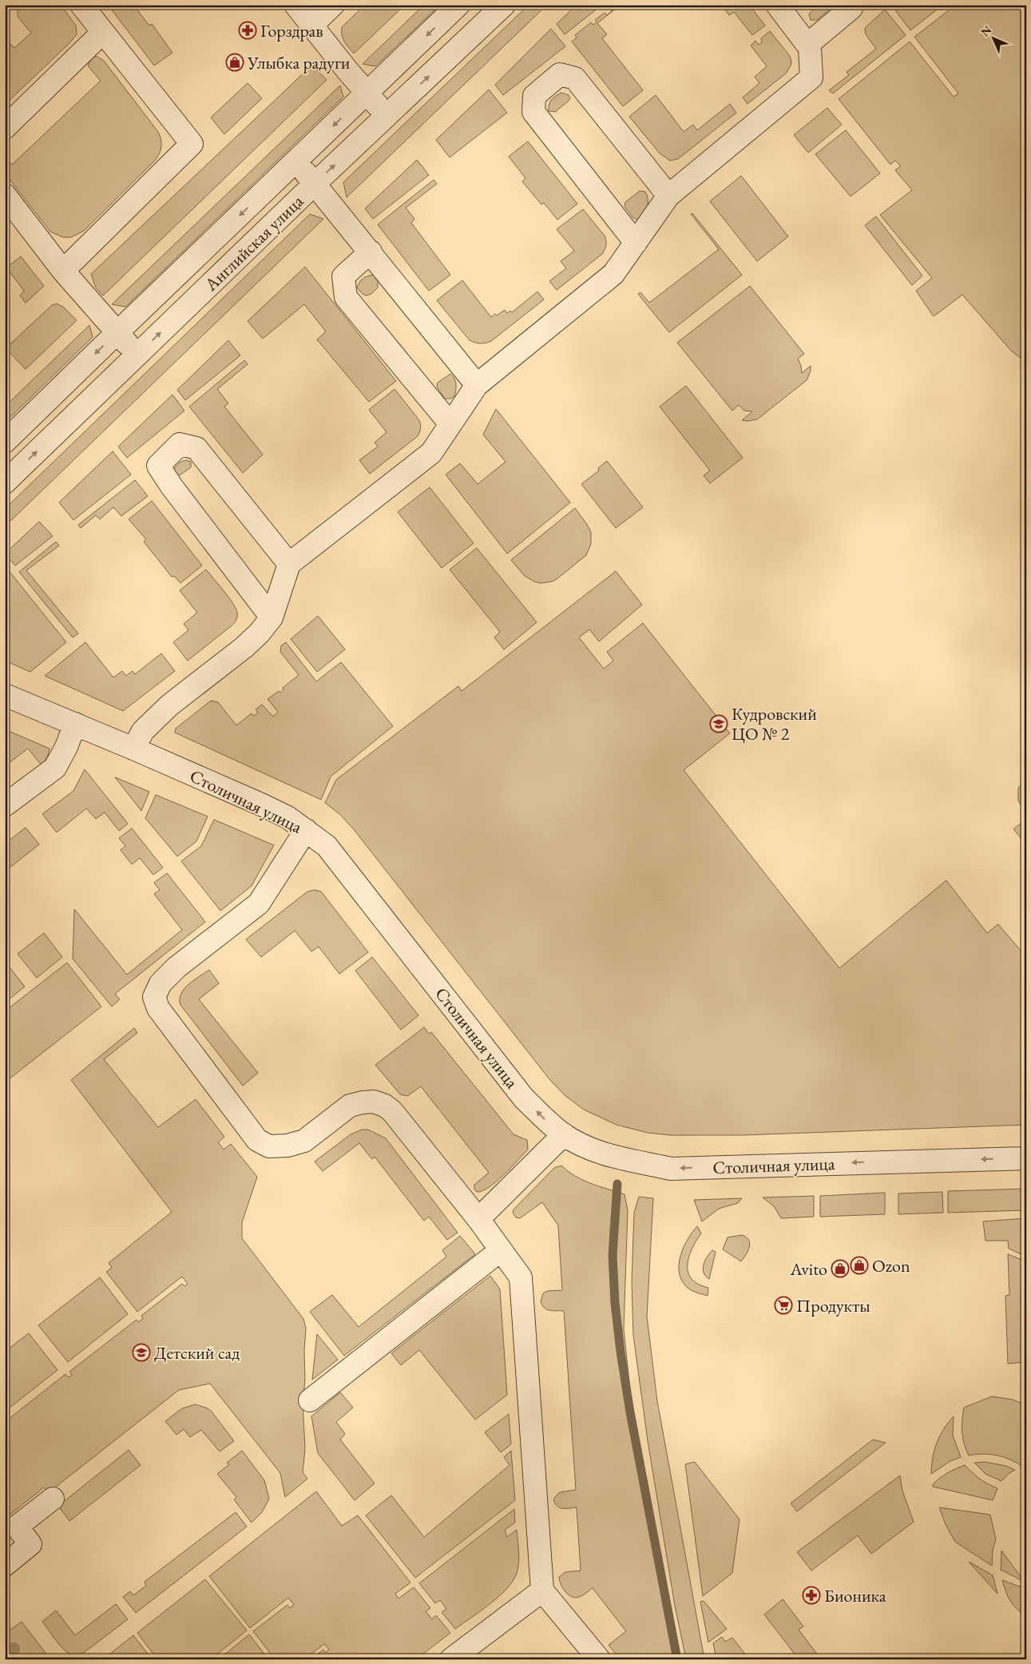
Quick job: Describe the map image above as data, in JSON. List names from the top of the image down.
{
  "streets": {
    "street": ["Английская улица", "Столичная улица"]
  },
  "one_way": ["Столичная улица"],
  "places": {
    "pharmacy": ["Горздрав", "Бионика"],
    "shop": ["Улыбка радуги", "Ozon", "Avito"],
    "school or university": ["Кудровский ЦО № 2", "Детский сад"],
    "supermarket": ["Продукты"]
  },
  "north": "top left"
}
